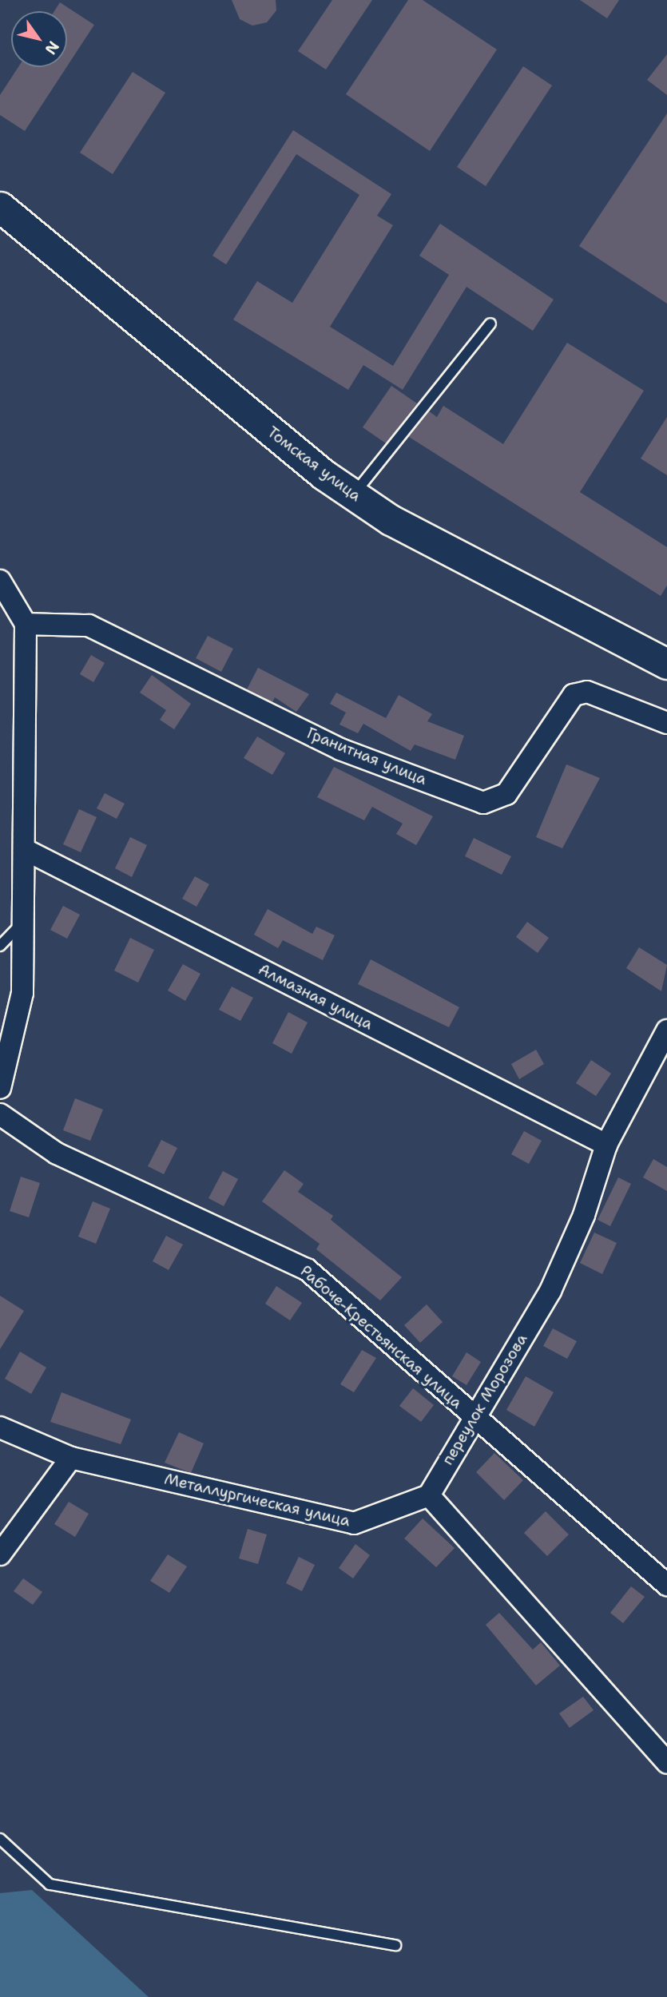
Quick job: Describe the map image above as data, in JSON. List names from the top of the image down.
{
  "streets": {
    "street": [
      "Томская улица",
      "Гранитная улица",
      "Алмазная улица",
      "Рабоче-Крестьянская улица",
      "переулок Морозова",
      "Металлургическая улица"
    ]
  },
  "crossings": [
    ["Алмазная улица", "переулок Морозова"],
    ["Рабоче-Крестьянская улица", "переулок Морозова"],
    ["переулок Морозова", "Металлургическая улица"]
  ],
  "north": "bottom right"
}
